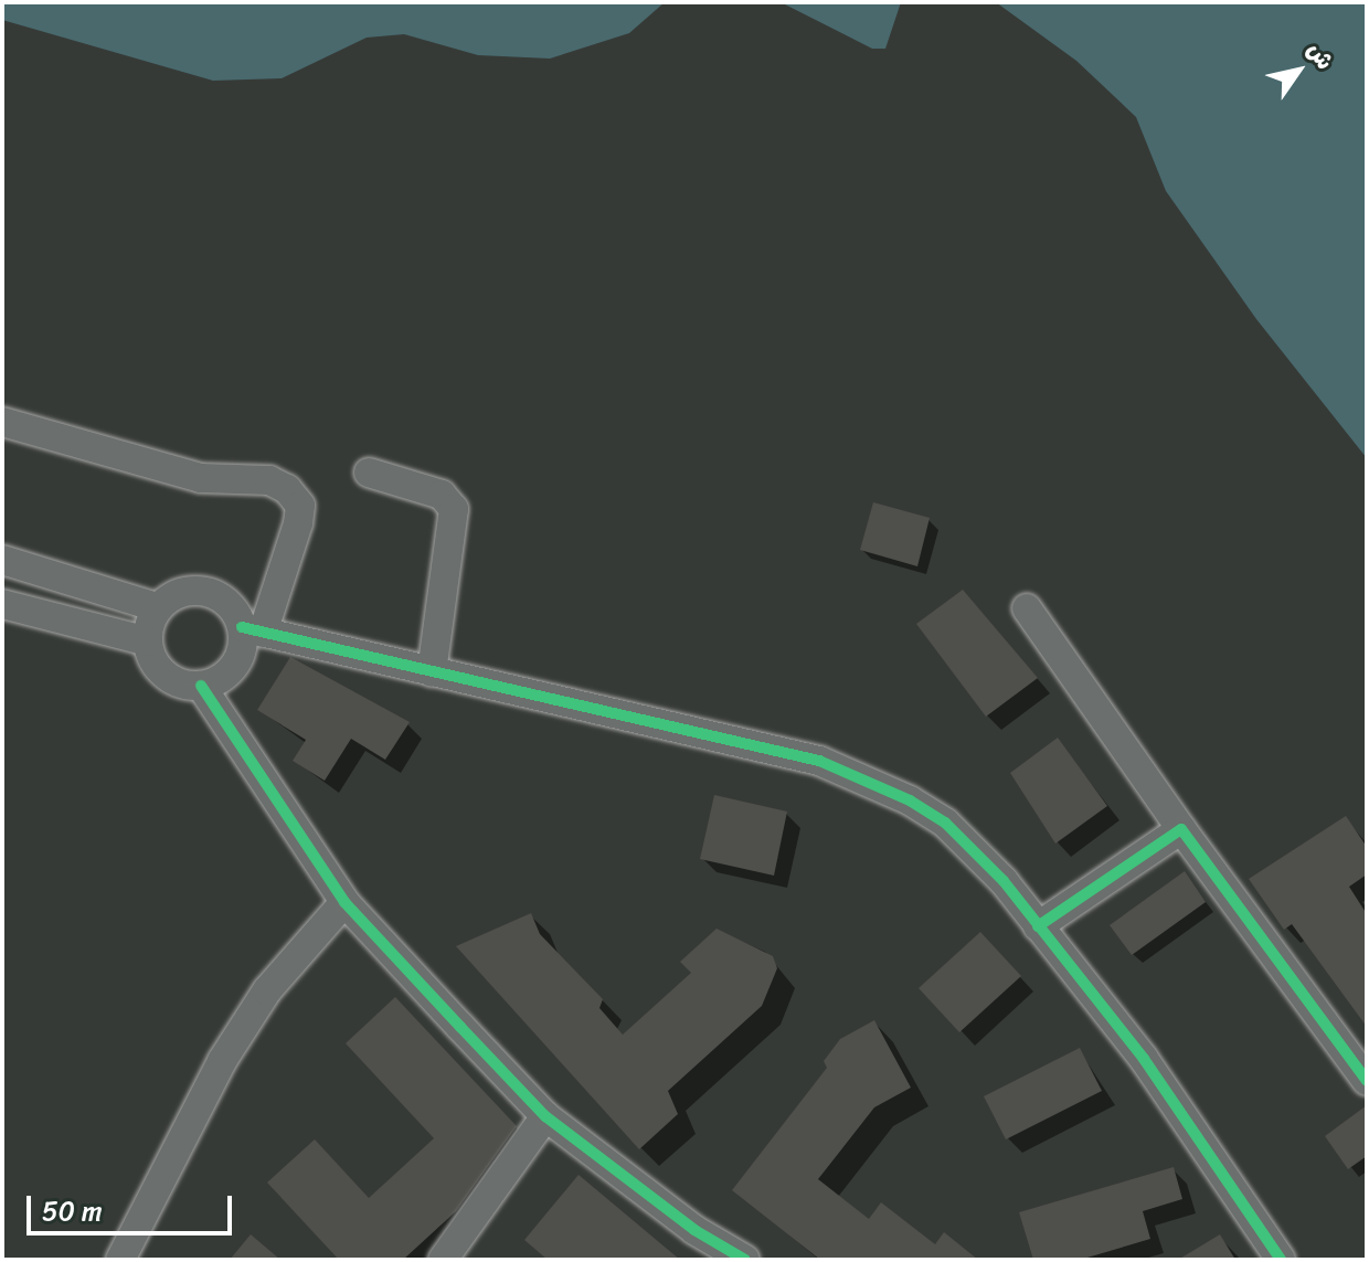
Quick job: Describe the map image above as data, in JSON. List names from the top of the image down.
{
  "scale_bar": "50 m",
  "north": "top right"
}
